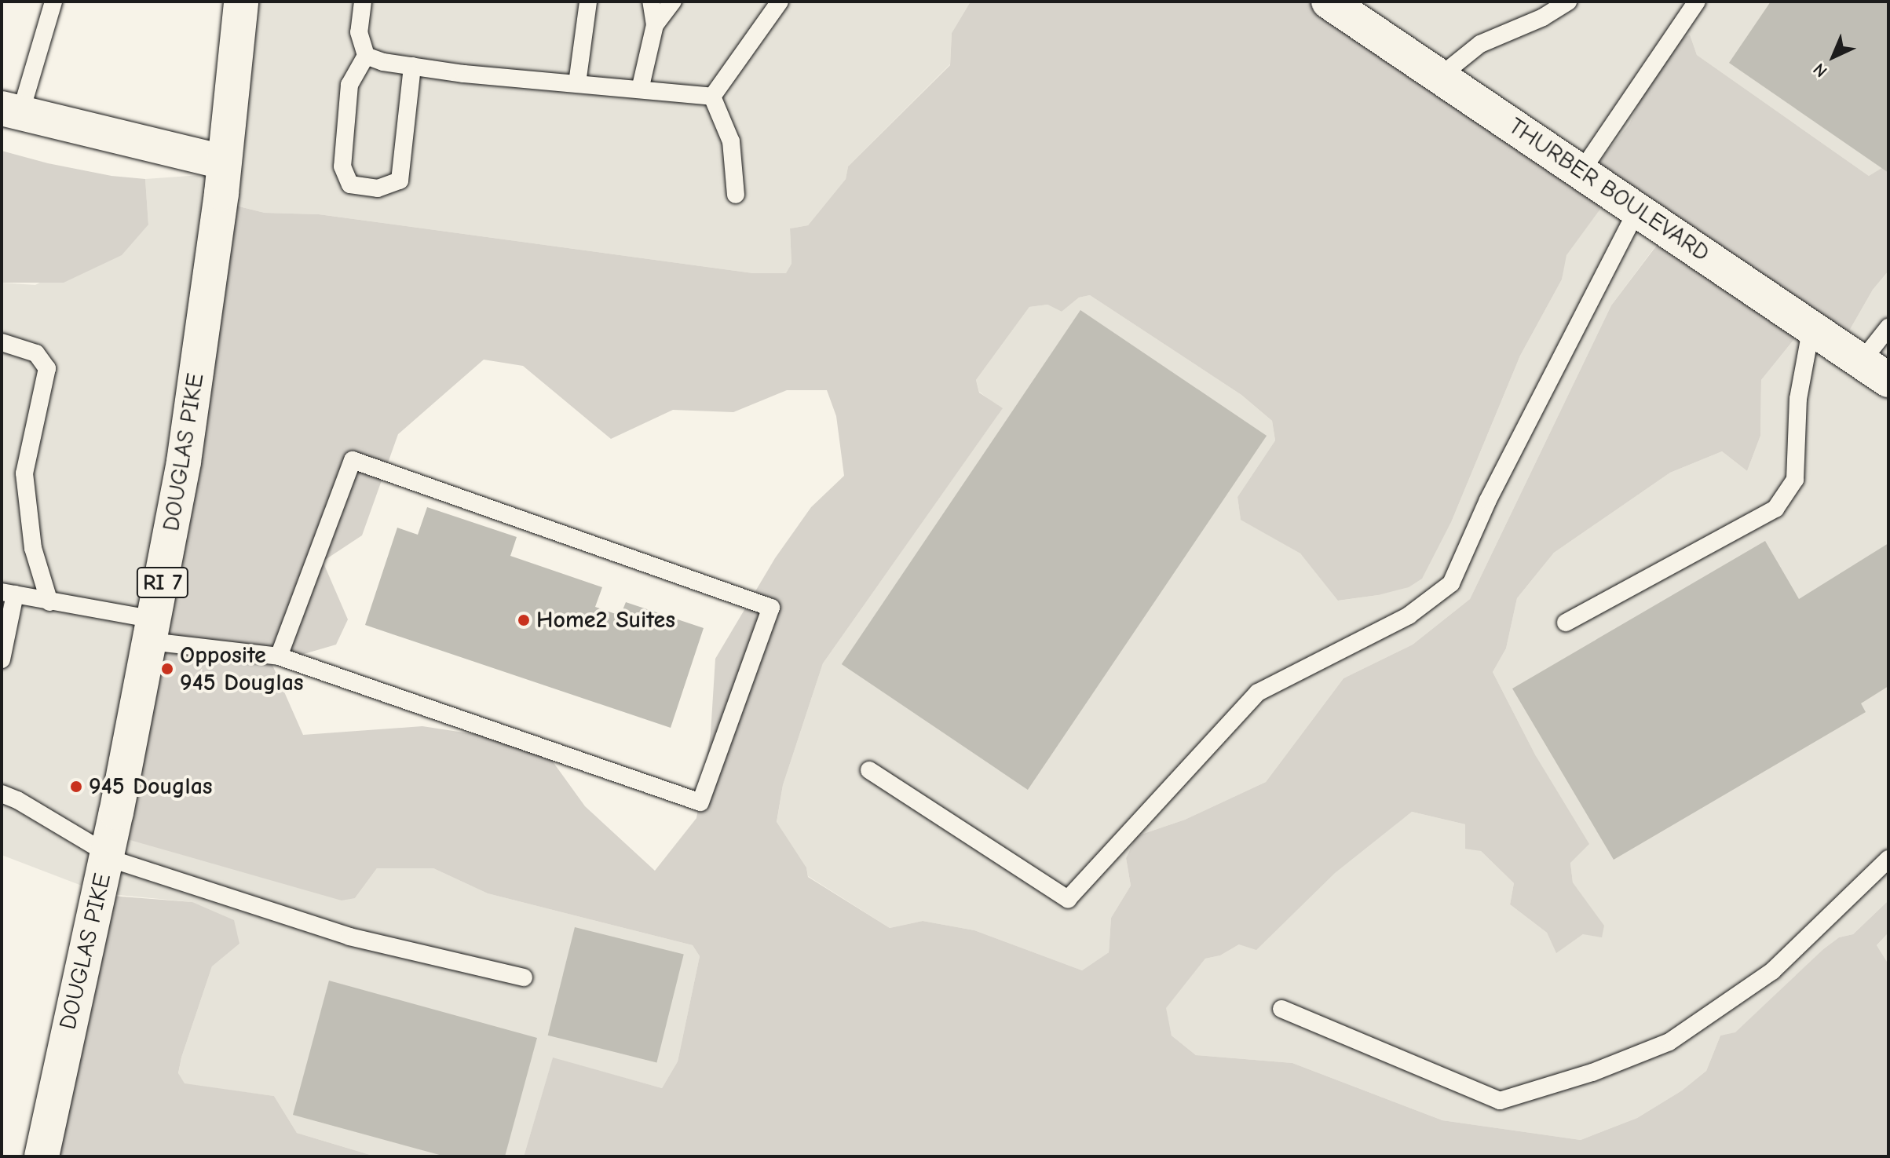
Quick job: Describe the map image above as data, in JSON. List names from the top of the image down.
{
  "streets": {
    "main road": ["THURBER BOULEVARD", "DOUGLAS PIKE", "RI 7"]
  },
  "places": ["Home2 Suites", "Opposite 945 Douglas", "945 Douglas"],
  "north": "bottom left"
}
